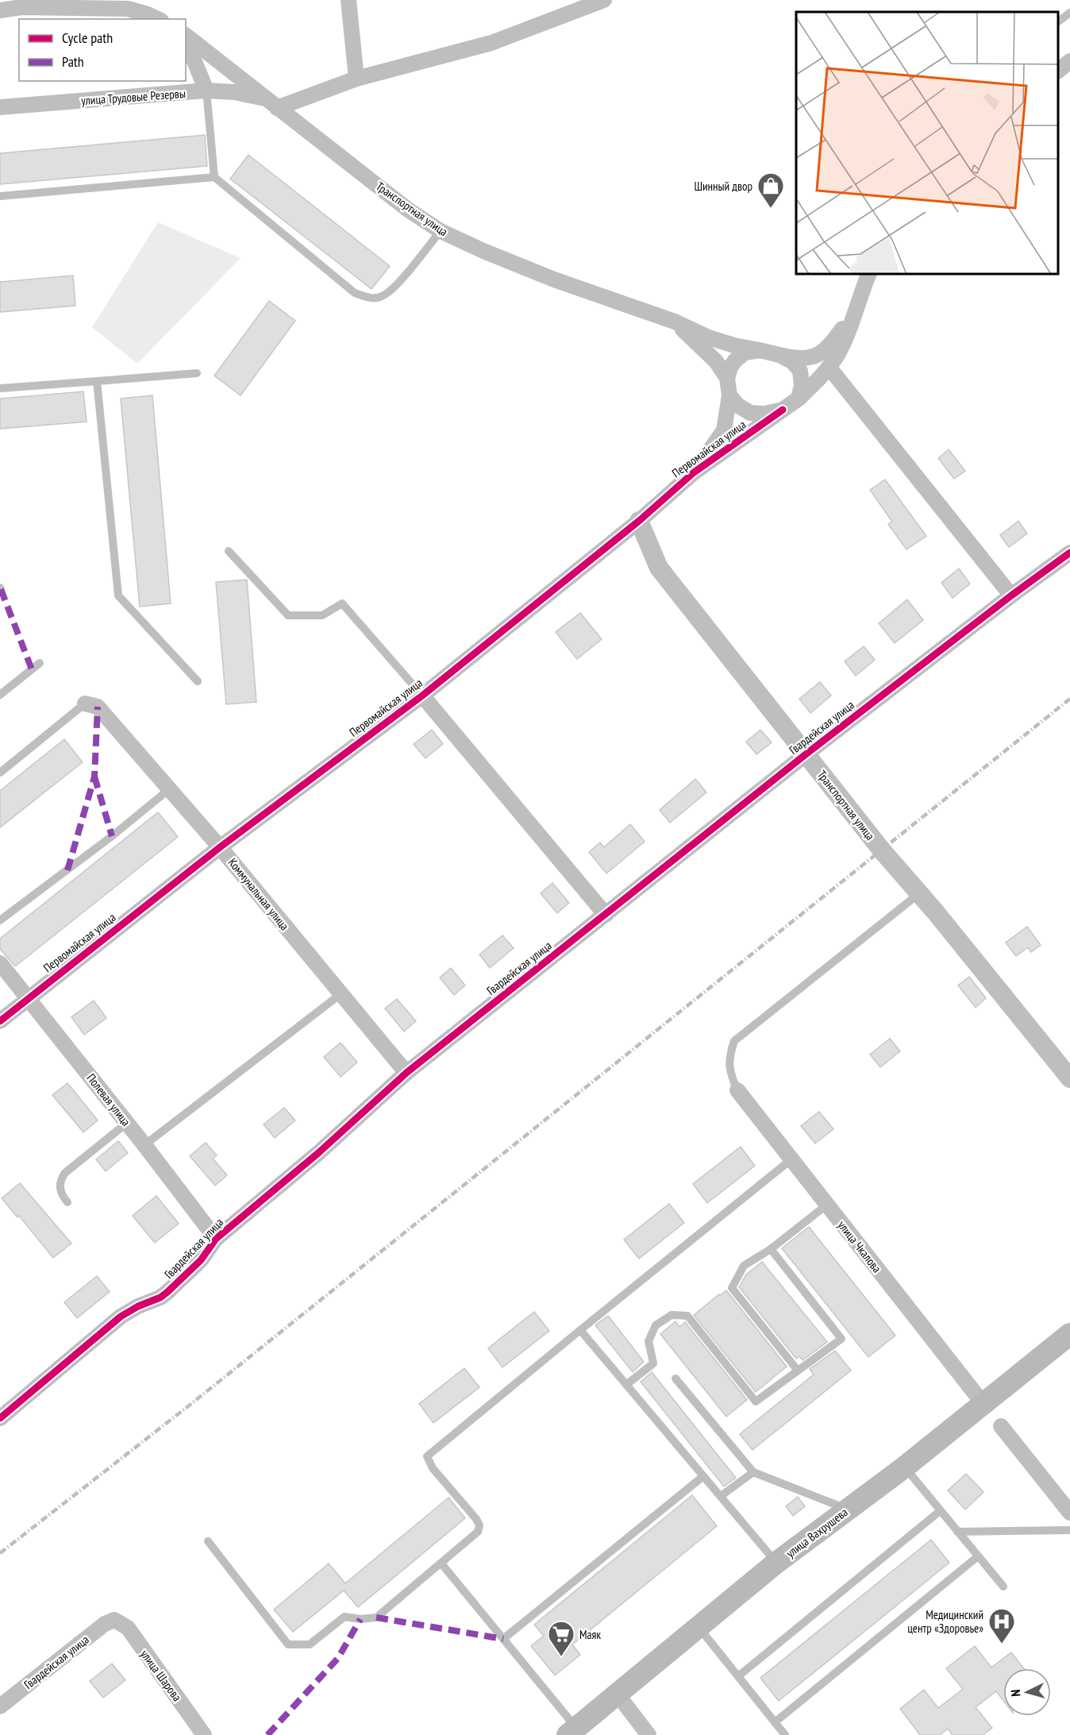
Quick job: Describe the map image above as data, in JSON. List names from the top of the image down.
{
  "streets": {
    "main road": ["улица Вахрушева"],
    "street": [
      "улица Трудовые Резервы",
      "Транспортная улица",
      "Первомайская улица",
      "Гвардейская улица",
      "Коммунальная улица",
      "Полевая улица",
      "улица Чкалова",
      "улица Шарова"
    ]
  },
  "crossings": [
    ["улица Трудовые Резервы", "Транспортная улица"],
    ["Транспортная улица", "Первомайская улица"],
    ["Транспортная улица", "Гвардейская улица"],
    ["Первомайская улица", "Коммунальная улица"],
    ["Первомайская улица", "Полевая улица"],
    ["Гвардейская улица", "Коммунальная улица"],
    ["Гвардейская улица", "Полевая улица"],
    ["Гвардейская улица", "улица Шарова"],
    ["улица Чкалова", "улица Вахрушева"]
  ],
  "places": {
    "shop": ["Шинный двор"],
    "hospital": ["Медицинский центр «Здоровье»"],
    "supermarket": ["Маяк"]
  },
  "legend": ["Cycle path", "Path"],
  "north": "left"
}
